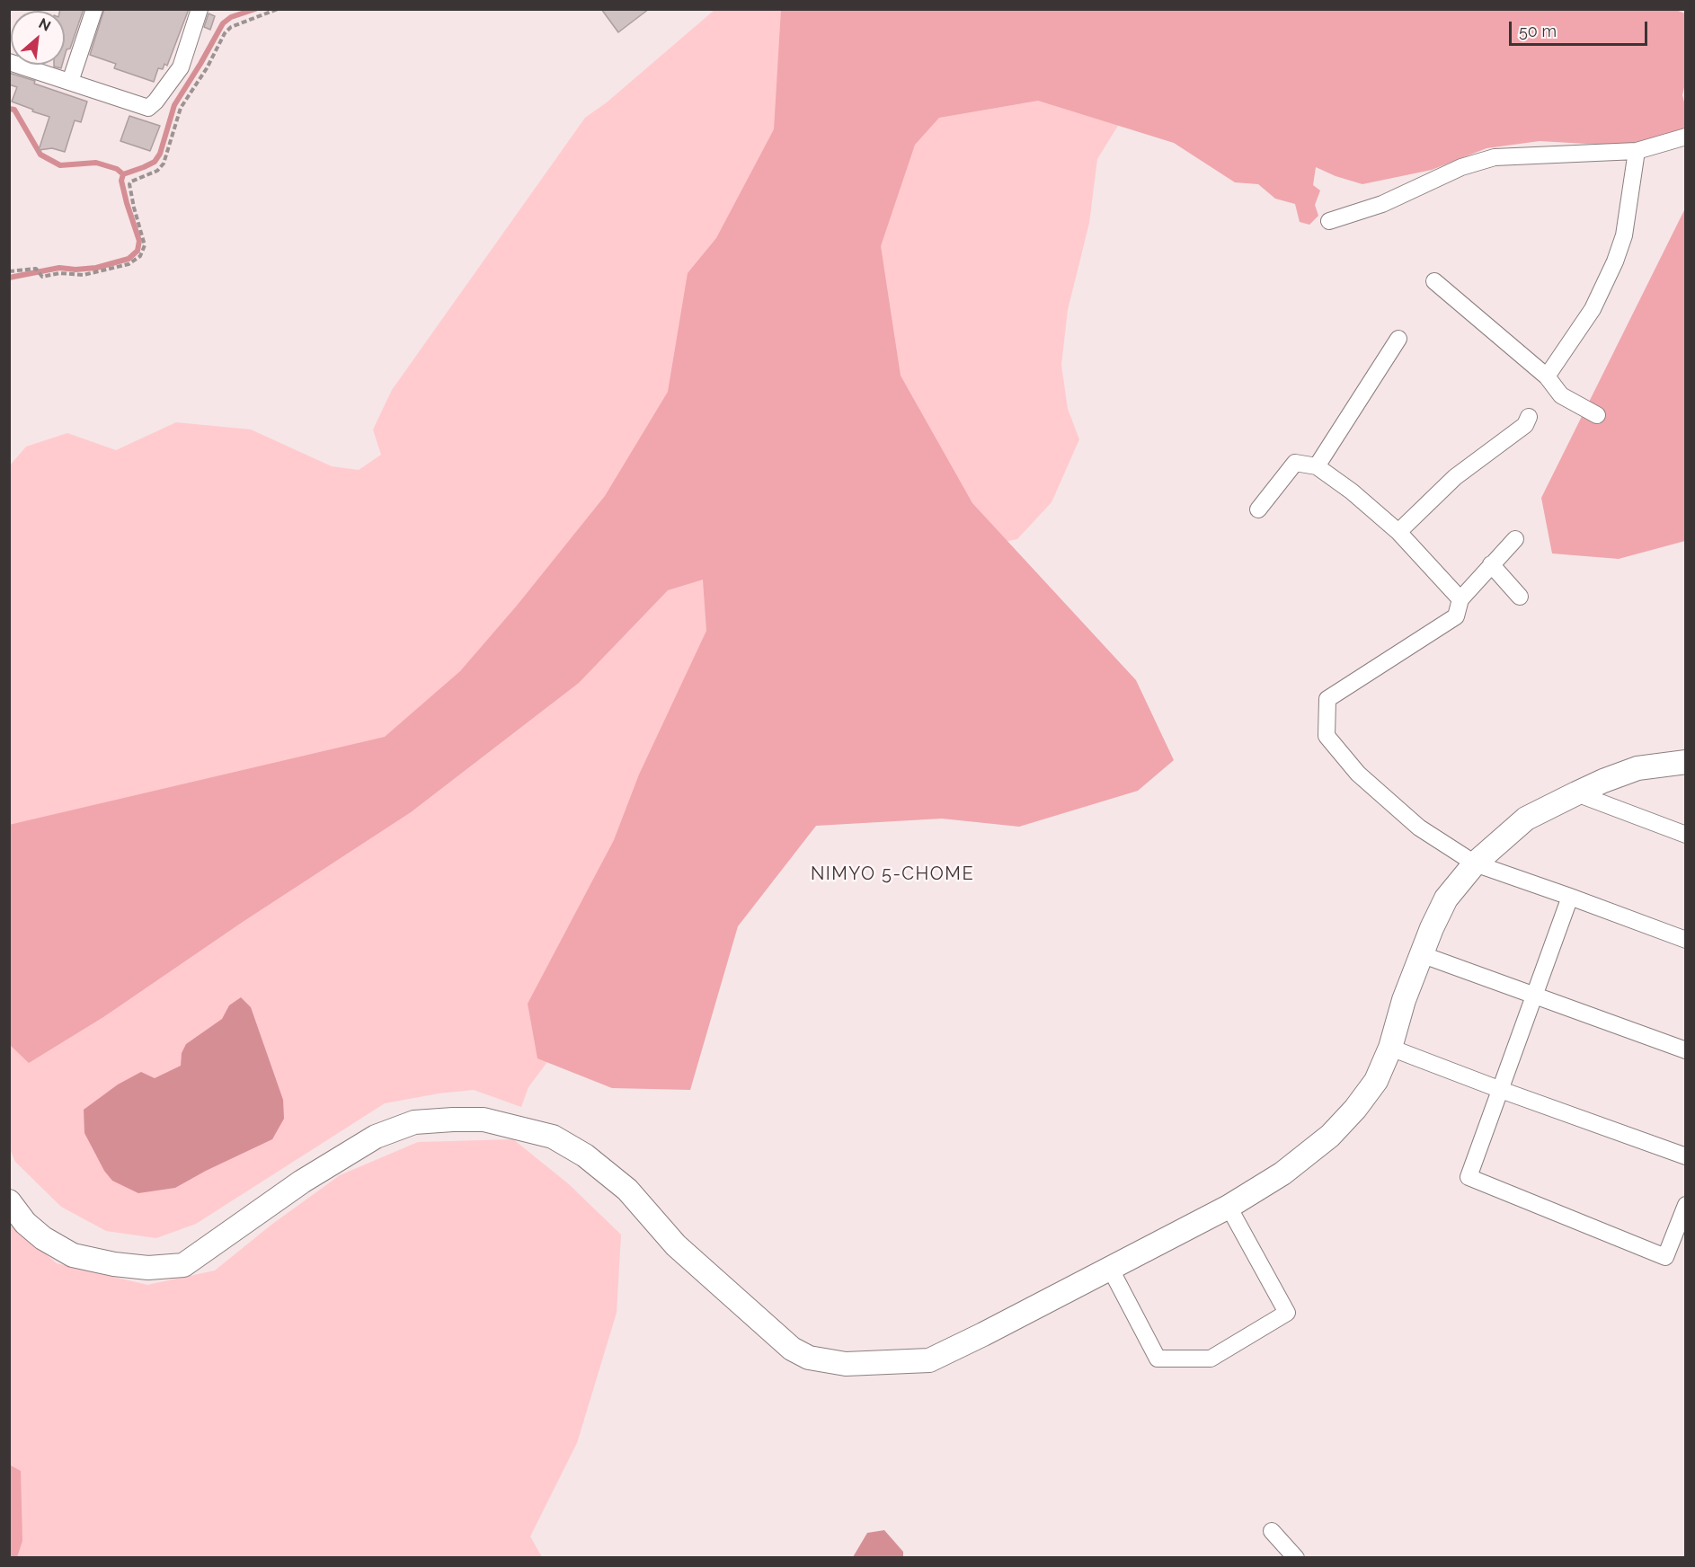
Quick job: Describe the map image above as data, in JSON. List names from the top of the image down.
{
  "districts": ["NIMYO 5-CHOME"],
  "scale_bar": "50 m",
  "north": "top right"
}
